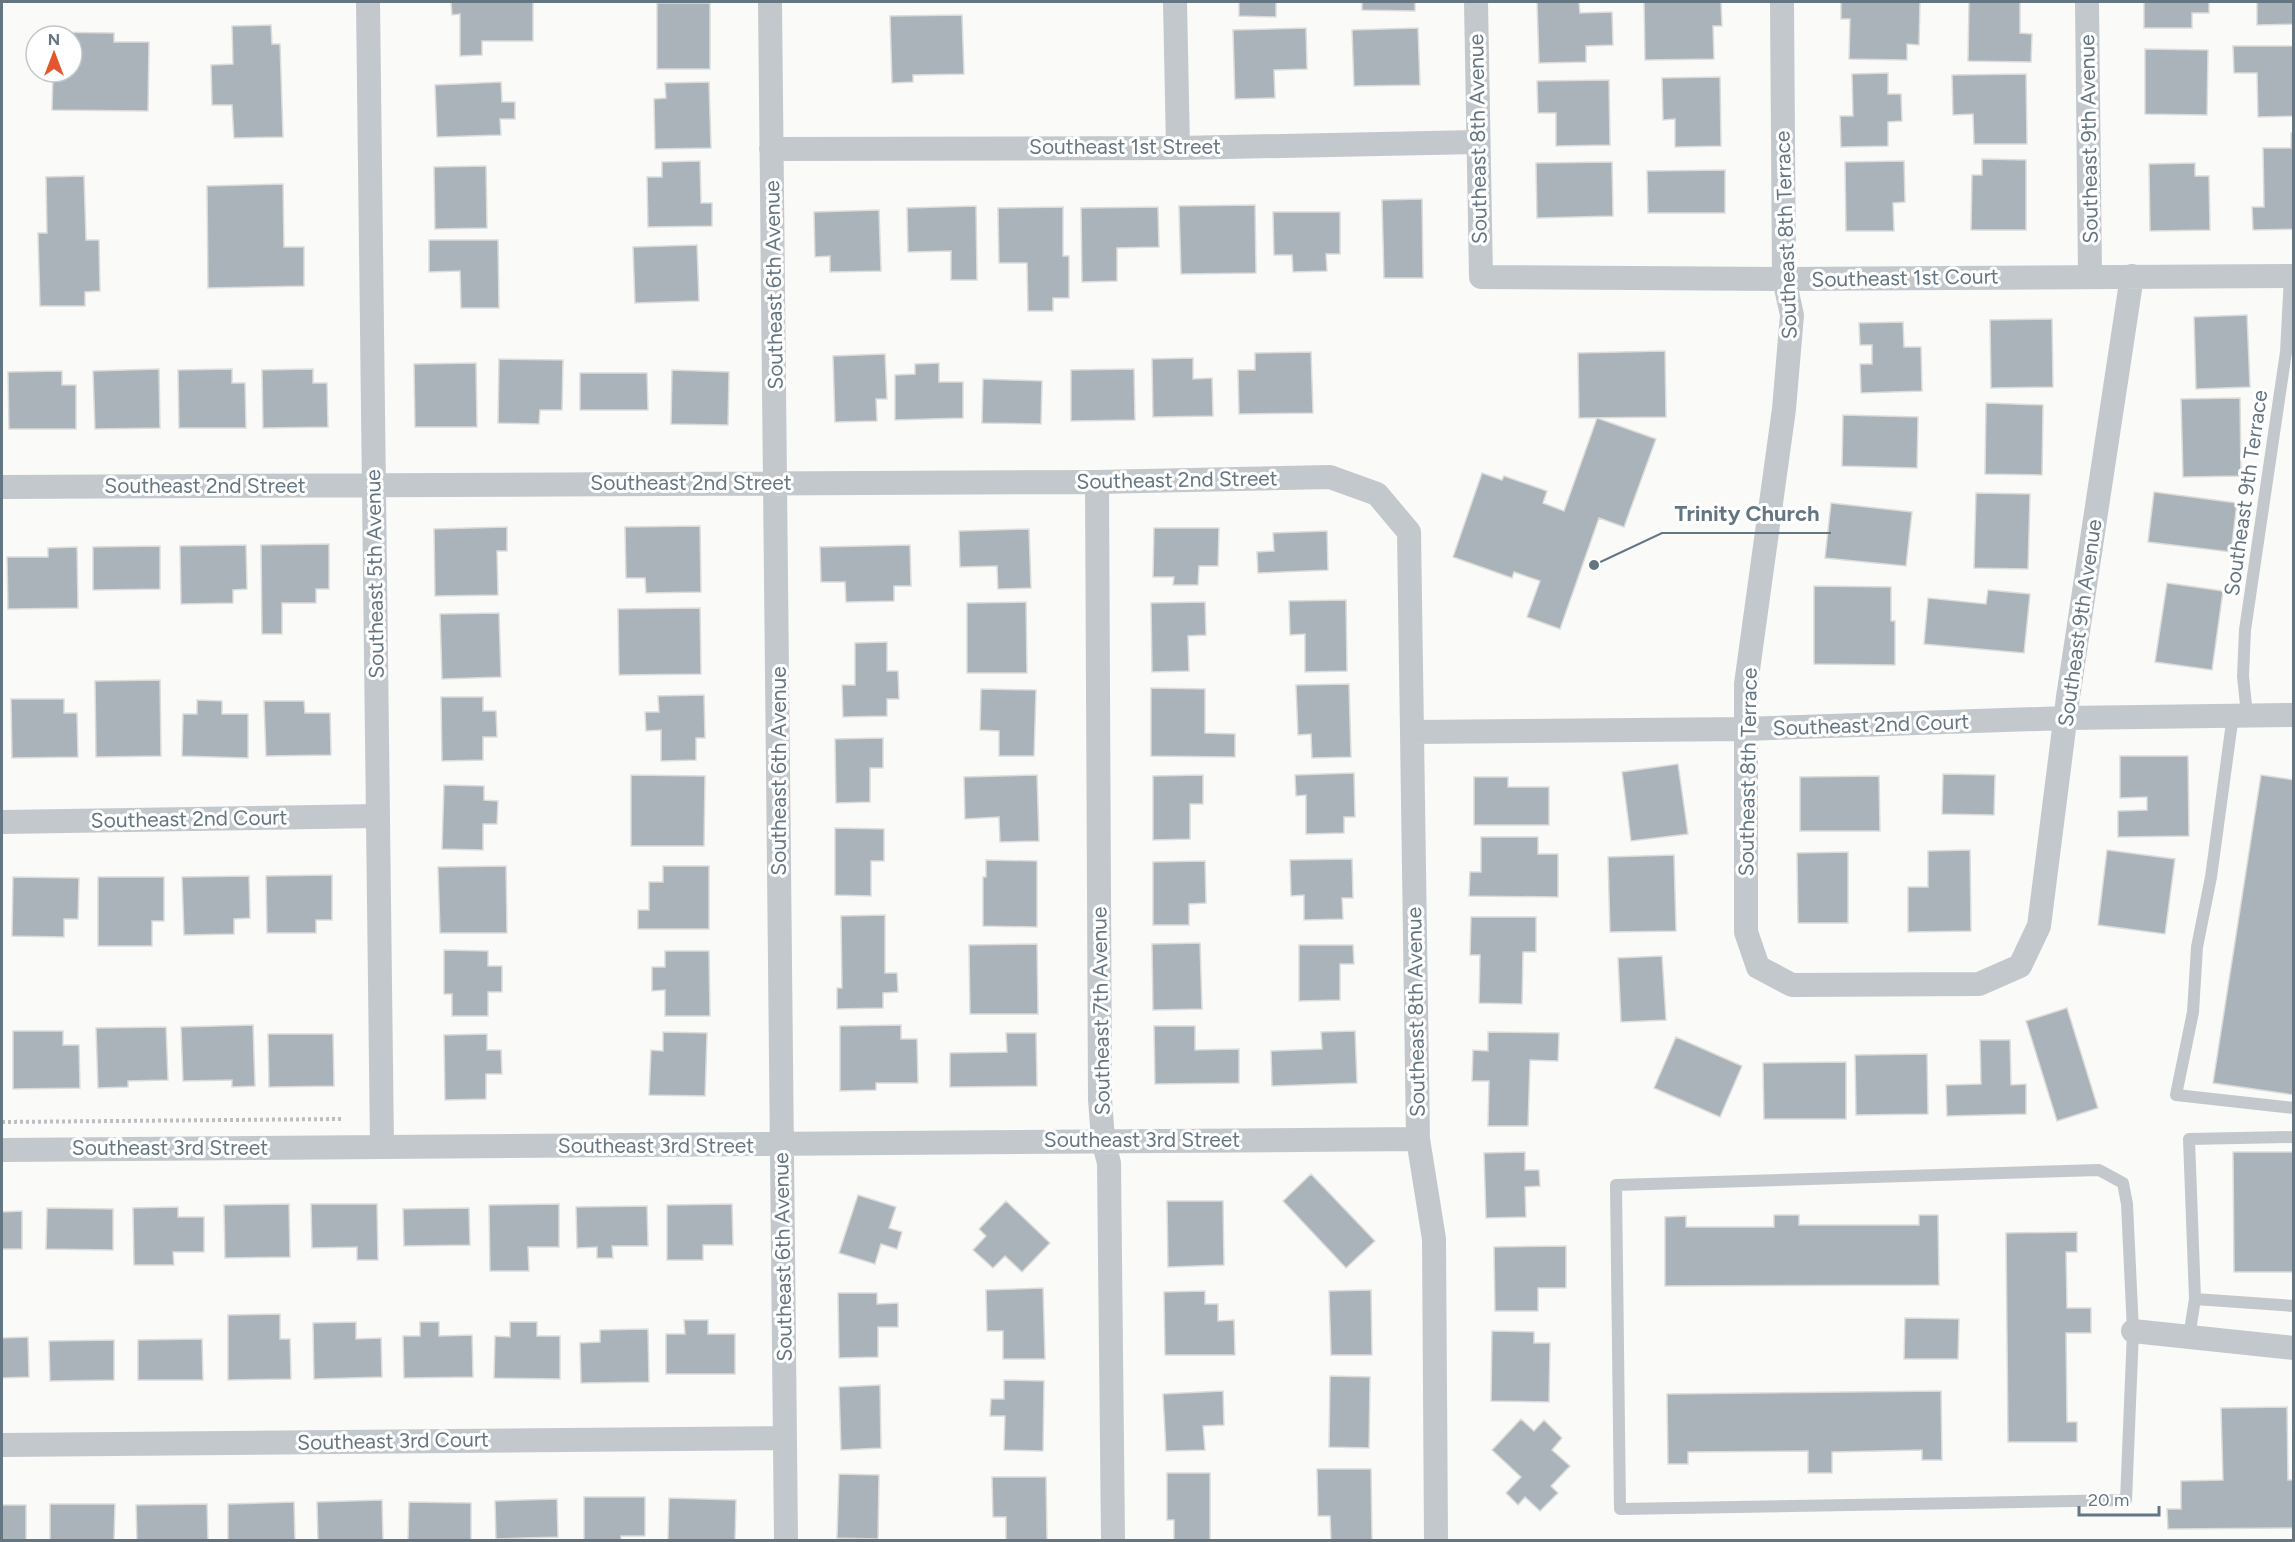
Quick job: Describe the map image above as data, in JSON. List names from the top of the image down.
{
  "streets": {
    "street": [
      "Southeast 8th Avenue",
      "Southeast 9th Avenue",
      "Southeast 1st Street",
      "Southeast 8th Terrace",
      "Southeast 1st Court",
      "Southeast 6th Avenue",
      "Southeast 2nd Street",
      "Southeast 5th Avenue",
      "Southeast 2nd Court",
      "Southeast 7th Avenue",
      "Southeast 3rd Street",
      "Southeast 3rd Court"
    ],
    "lane": ["Southeast 9th Terrace"]
  },
  "crossings": [
    ["Southeast 8th Avenue", "Southeast 1st Street"],
    ["Southeast 8th Avenue", "Southeast 1st Court"],
    ["Southeast 8th Avenue", "Southeast 2nd Street"],
    ["Southeast 8th Avenue", "Southeast 2nd Court"],
    ["Southeast 8th Avenue", "Southeast 3rd Street"],
    ["Southeast 9th Avenue", "Southeast 8th Terrace"],
    ["Southeast 9th Avenue", "Southeast 1st Court"],
    ["Southeast 9th Avenue", "Southeast 2nd Court"],
    ["Southeast 1st Street", "Southeast 6th Avenue"],
    ["Southeast 8th Terrace", "Southeast 1st Court"],
    ["Southeast 8th Terrace", "Southeast 2nd Court"],
    ["Southeast 1st Court", "Southeast 9th Terrace"],
    ["Southeast 6th Avenue", "Southeast 2nd Street"],
    ["Southeast 6th Avenue", "Southeast 3rd Street"],
    ["Southeast 6th Avenue", "Southeast 3rd Court"],
    ["Southeast 2nd Street", "Southeast 5th Avenue"],
    ["Southeast 2nd Street", "Southeast 7th Avenue"],
    ["Southeast 9th Terrace", "Southeast 2nd Court"],
    ["Southeast 5th Avenue", "Southeast 2nd Court"],
    ["Southeast 5th Avenue", "Southeast 3rd Street"],
    ["Southeast 7th Avenue", "Southeast 3rd Street"]
  ],
  "places": ["Trinity Church"],
  "scale_bar": "20 m",
  "north": "top"
}
